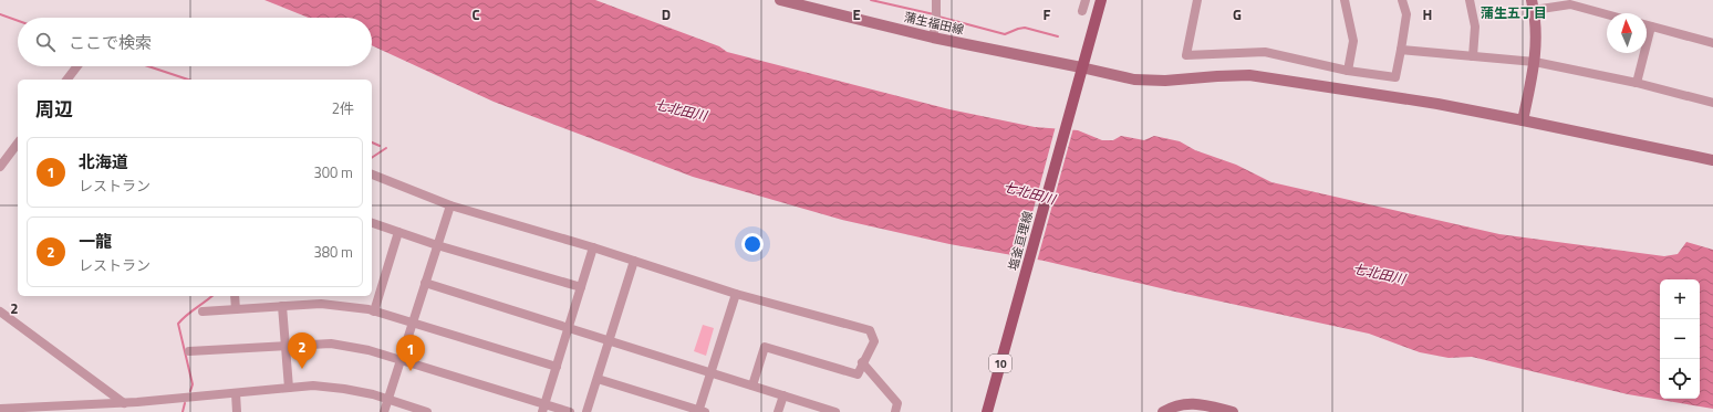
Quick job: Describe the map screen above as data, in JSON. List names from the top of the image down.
{
  "streets": {
    "main road": ["塩釜亘理線", "10"],
    "street": ["蒲生福田線"]
  },
  "crossings": [
    ["蒲生福田線", "塩釜亘理線"]
  ],
  "districts": ["蒲生五丁目"],
  "water": ["七北田川"],
  "north": "top",
  "page": {
    "search": "ここで検索",
    "heading": ["周辺", "2件"],
    "list": [
      {
        "mark": "1",
        "name": "北海道",
        "note": "レストラン",
        "value": "300 m"
      },
      {
        "mark": "2",
        "name": "一龍",
        "note": "レストラン",
        "value": "380 m"
      }
    ],
    "map_buttons": ["+", "−"],
    "pins": ["2", "1"]
  },
  "grid": {
    "columns": [
      "C",
      "D",
      "E",
      "F",
      "G",
      "H"
    ],
    "rows": ["2"]
  }
}
